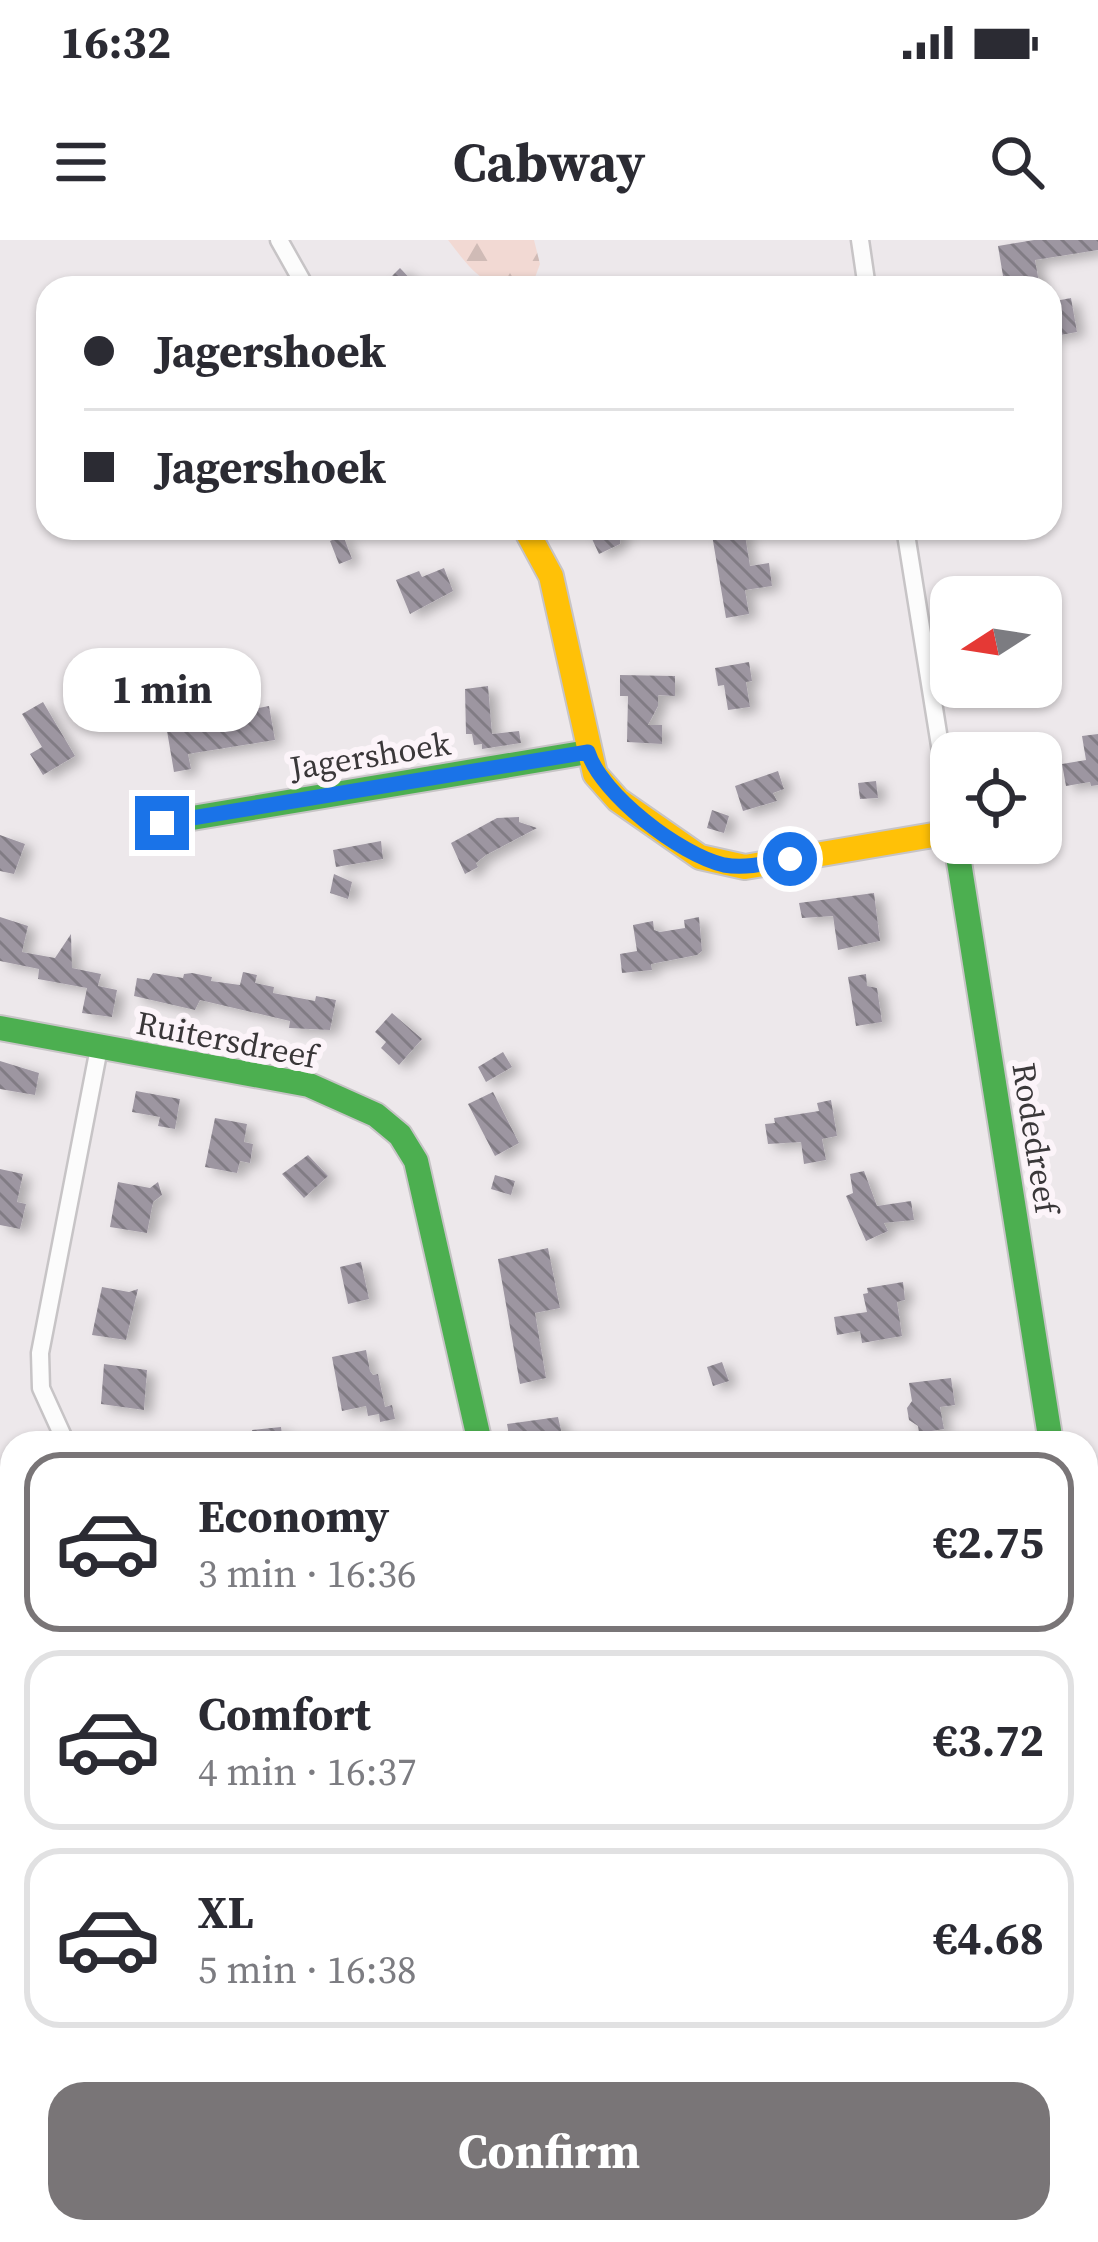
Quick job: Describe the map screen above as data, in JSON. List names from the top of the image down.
{
  "streets": {
    "street": ["Jagershoek", "Ruitersdreef", "Rodedreef"]
  },
  "north": "left",
  "page": {
    "status": "16:32",
    "header": "Cabway",
    "banner": ["Jagershoek", "Jagershoek"],
    "bubble": "1 min",
    "list": [
      {
        "name": "Economy",
        "note": "3 min · 16:36",
        "value": "€2.75"
      },
      {
        "name": "Comfort",
        "note": "4 min · 16:37",
        "value": "€3.72"
      },
      {
        "name": "XL",
        "note": "5 min · 16:38",
        "value": "€4.68"
      }
    ],
    "buttons": "Confirm"
  }
}
